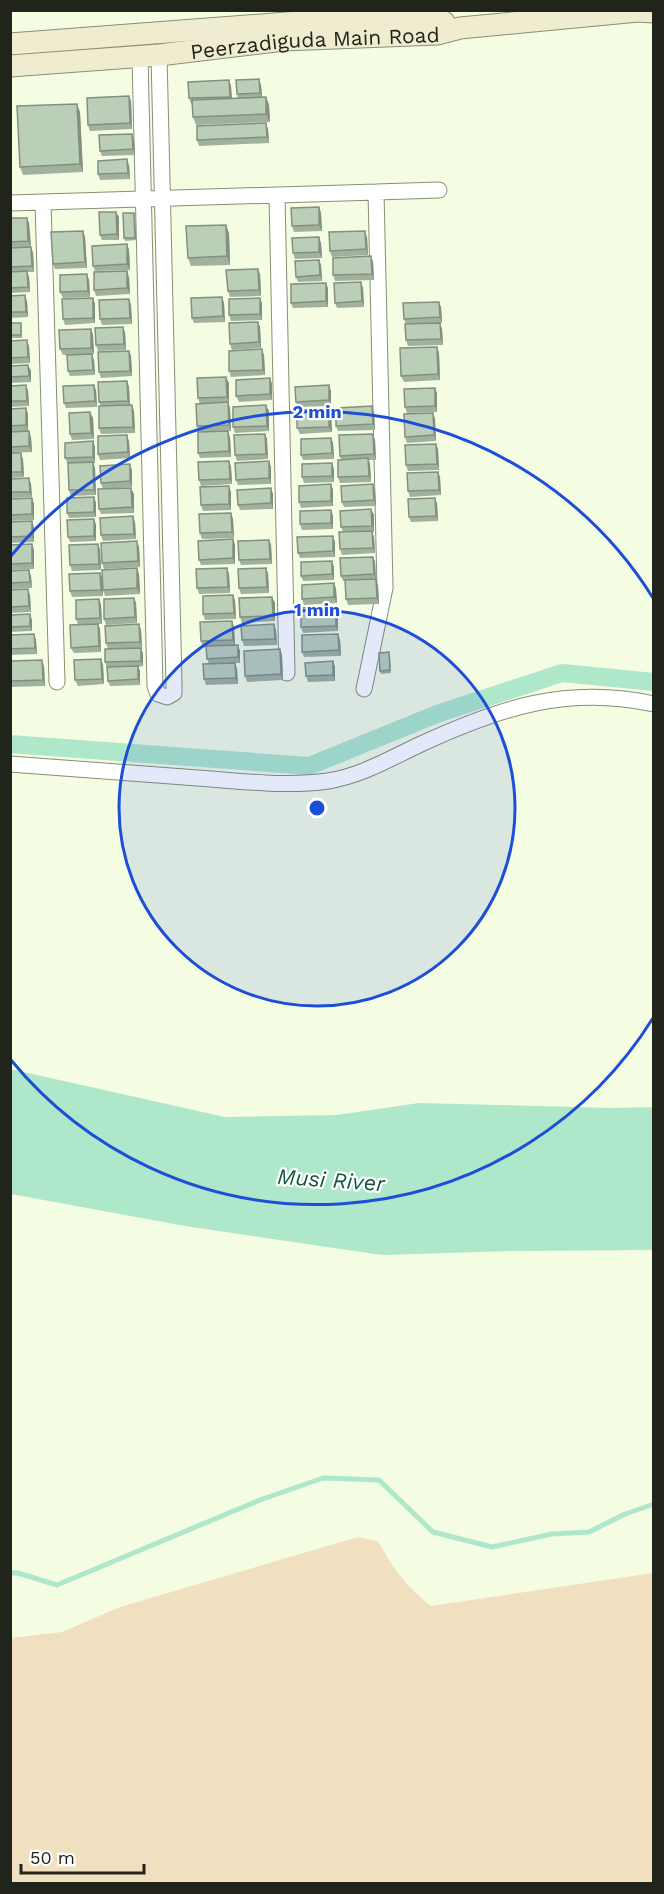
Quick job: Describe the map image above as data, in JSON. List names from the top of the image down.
{
  "streets": {
    "street": ["Peerzadiguda Main Road"]
  },
  "water": ["Musi River"],
  "scale_bar": "50 m",
  "rings": ["2 min", "1 min"]
}
